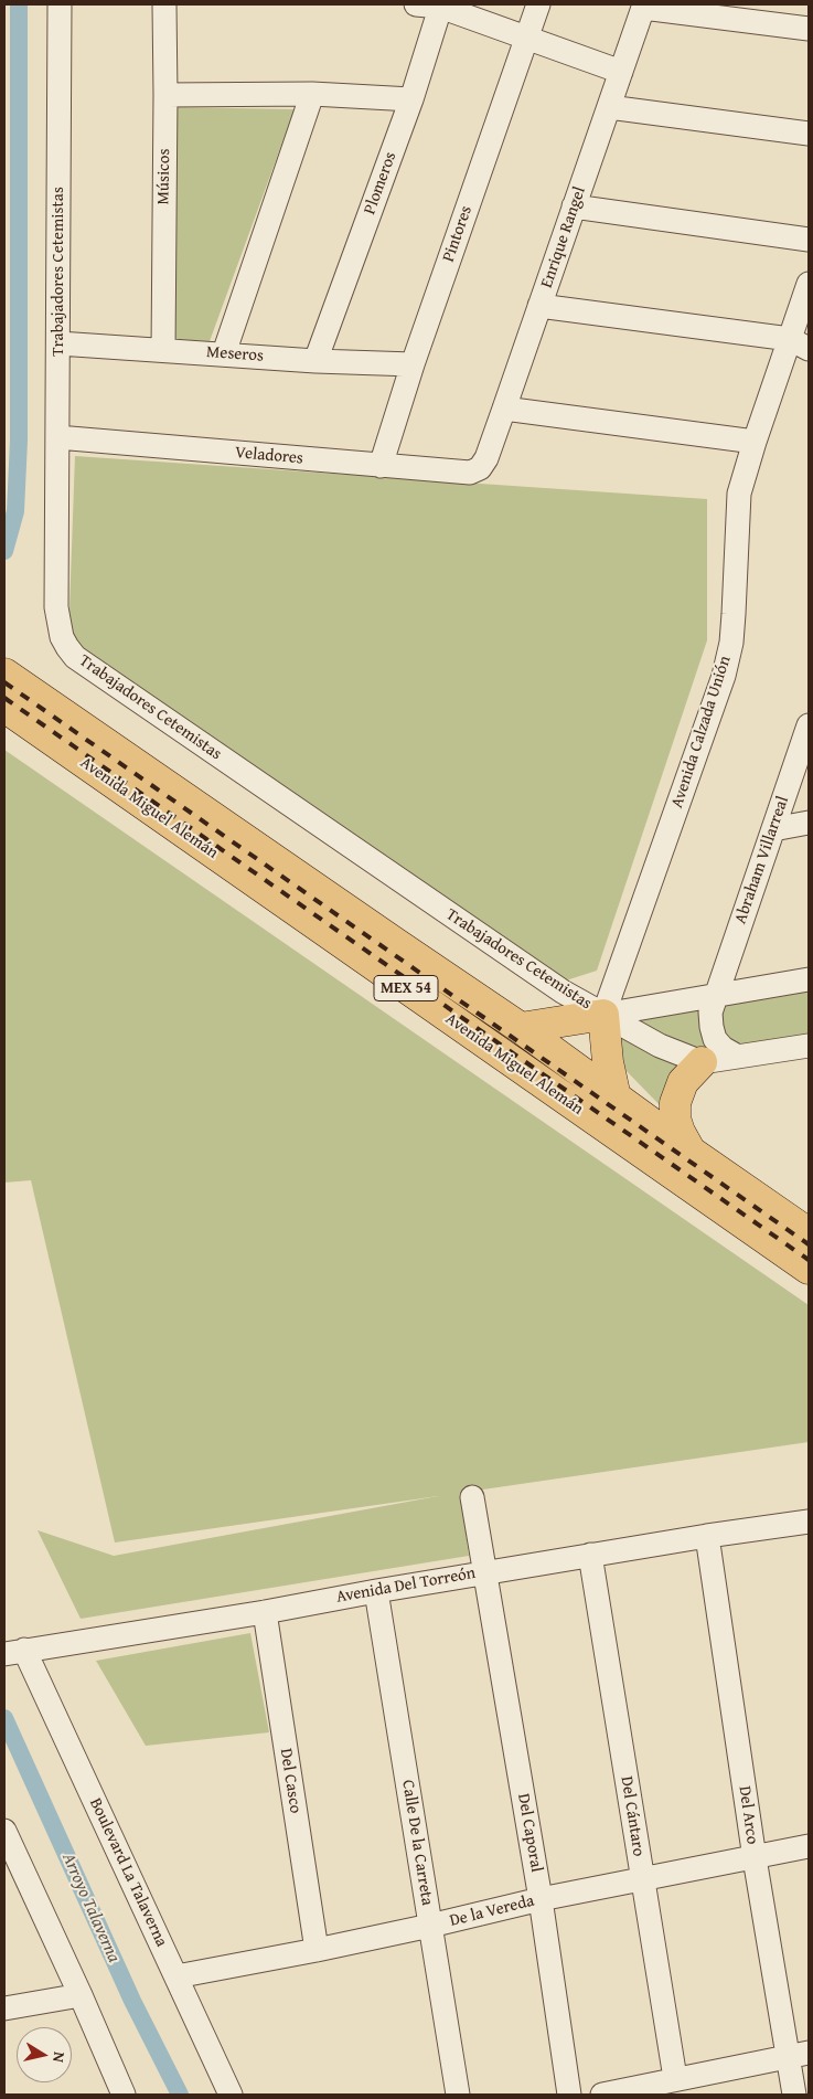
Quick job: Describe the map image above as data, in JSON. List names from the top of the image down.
{
  "streets": {
    "highway": ["Avenida Miguel Alemán", "MEX 54"],
    "street": [
      "Músicos",
      "Plomeros",
      "Pintores",
      "Enrique Rangel",
      "Trabajadores Cetemistas",
      "Meseros",
      "Veladores",
      "Avenida Calzada Unión",
      "Abraham Villarreal",
      "Avenida Del Torreón",
      "Del Casco",
      "Del Arco",
      "Del Cántaro",
      "Del Caporal",
      "Calle De la Carreta",
      "Boulevard La Talaverna",
      "De la Vereda"
    ]
  },
  "crossings": [
    ["Músicos", "Meseros"],
    ["Plomeros", "Meseros"],
    ["Pintores", "Meseros"],
    ["Pintores", "Veladores"],
    ["Enrique Rangel", "Veladores"],
    ["Trabajadores Cetemistas", "Meseros"],
    ["Trabajadores Cetemistas", "Veladores"],
    ["Trabajadores Cetemistas", "Avenida Calzada Unión"],
    ["Avenida Del Torreón", "Del Casco"],
    ["Avenida Del Torreón", "Del Arco"],
    ["Avenida Del Torreón", "Del Cántaro"],
    ["Avenida Del Torreón", "Del Caporal"],
    ["Avenida Del Torreón", "Calle De la Carreta"],
    ["Avenida Del Torreón", "Boulevard La Talaverna"],
    ["Del Casco", "De la Vereda"],
    ["Del Arco", "De la Vereda"],
    ["Del Cántaro", "De la Vereda"],
    ["Del Caporal", "De la Vereda"],
    ["Calle De la Carreta", "De la Vereda"],
    ["Boulevard La Talaverna", "De la Vereda"]
  ],
  "water": ["Arroyo Talaverna"],
  "north": "right"
}
